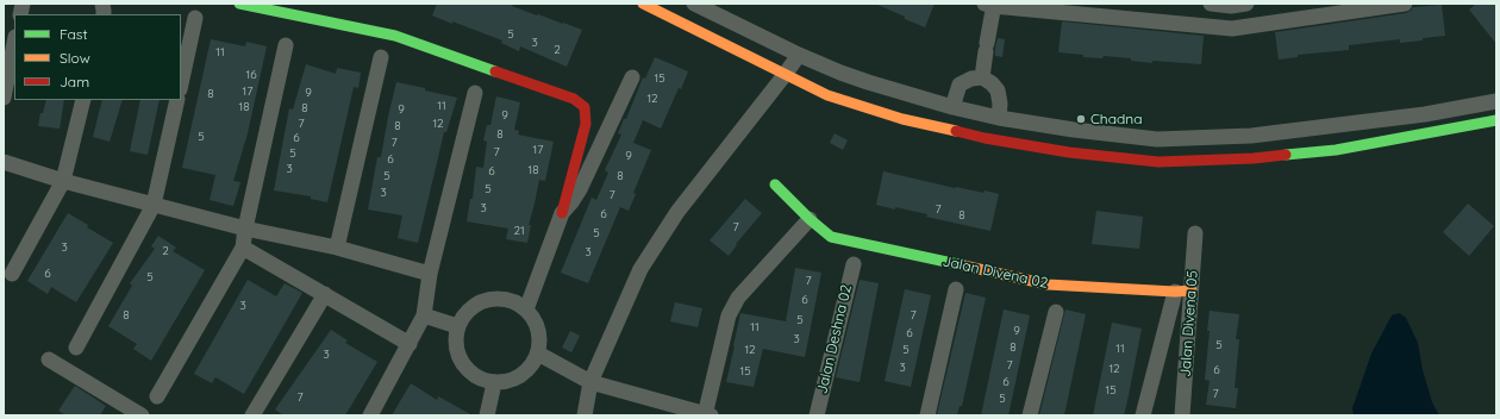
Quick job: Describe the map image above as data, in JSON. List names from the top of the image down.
{
  "streets": {
    "street": ["Jalan Divena 02", "Jalan Divena 05", "Jalan Deshna 02"]
  },
  "crossings": [
    ["Jalan Divena 02", "Jalan Divena 05"]
  ],
  "places": ["Chadna"],
  "house_numbers": [
    "5",
    "3",
    "2",
    "11",
    "16",
    "15",
    "17",
    "9",
    "8",
    "12",
    "11",
    "18",
    "8",
    "9",
    "9",
    "7",
    "12",
    "8",
    "8",
    "5",
    "6",
    "7",
    "17",
    "7",
    "5",
    "9",
    "6",
    "3",
    "18",
    "6",
    "5",
    "8",
    "5",
    "3",
    "7",
    "3",
    "7",
    "6",
    "8",
    "7",
    "21",
    "5",
    "3",
    "2",
    "3",
    "6",
    "5",
    "7",
    "6",
    "3",
    "8",
    "7",
    "5",
    "11",
    "9",
    "6",
    "3",
    "5",
    "8",
    "11",
    "12",
    "5",
    "3",
    "7",
    "3",
    "12",
    "6",
    "15",
    "6",
    "15",
    "7",
    "7",
    "5"
  ],
  "legend": ["Fast", "Slow", "Jam"]
}
